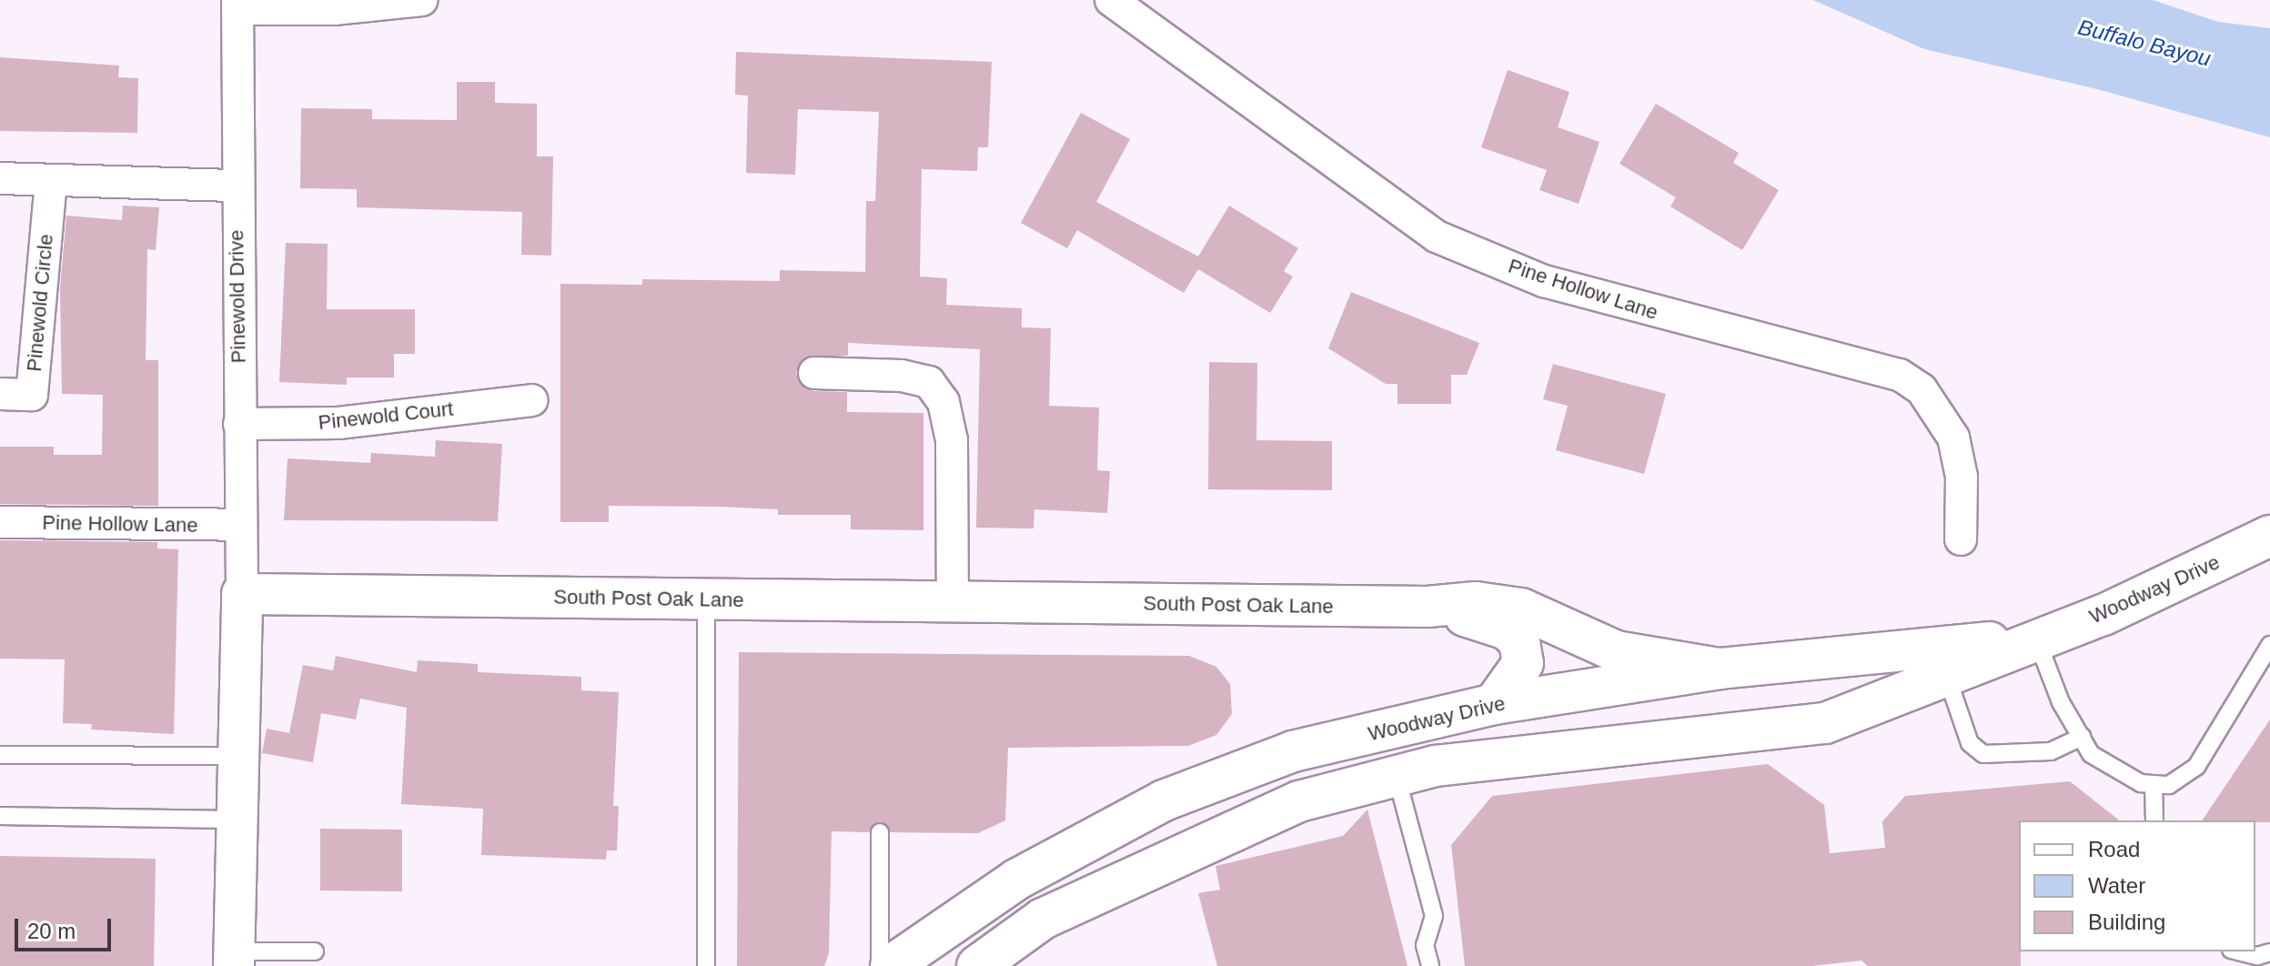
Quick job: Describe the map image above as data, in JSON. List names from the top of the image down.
{
  "streets": {
    "main road": ["Woodway Drive", "South Post Oak Lane"],
    "street": [
      "Pine Hollow Lane",
      "Pinewold Drive",
      "Pinewold Circle",
      "Pinewold Court"
    ]
  },
  "crossings": [
    ["Pine Hollow Lane", "Pinewold Drive"],
    ["Pinewold Drive", "Pinewold Court"],
    ["Pinewold Drive", "South Post Oak Lane"],
    ["Woodway Drive", "South Post Oak Lane"]
  ],
  "water": ["Buffalo Bayou"],
  "legend": ["Road", "Water", "Building"],
  "scale_bar": "20 m"
}
